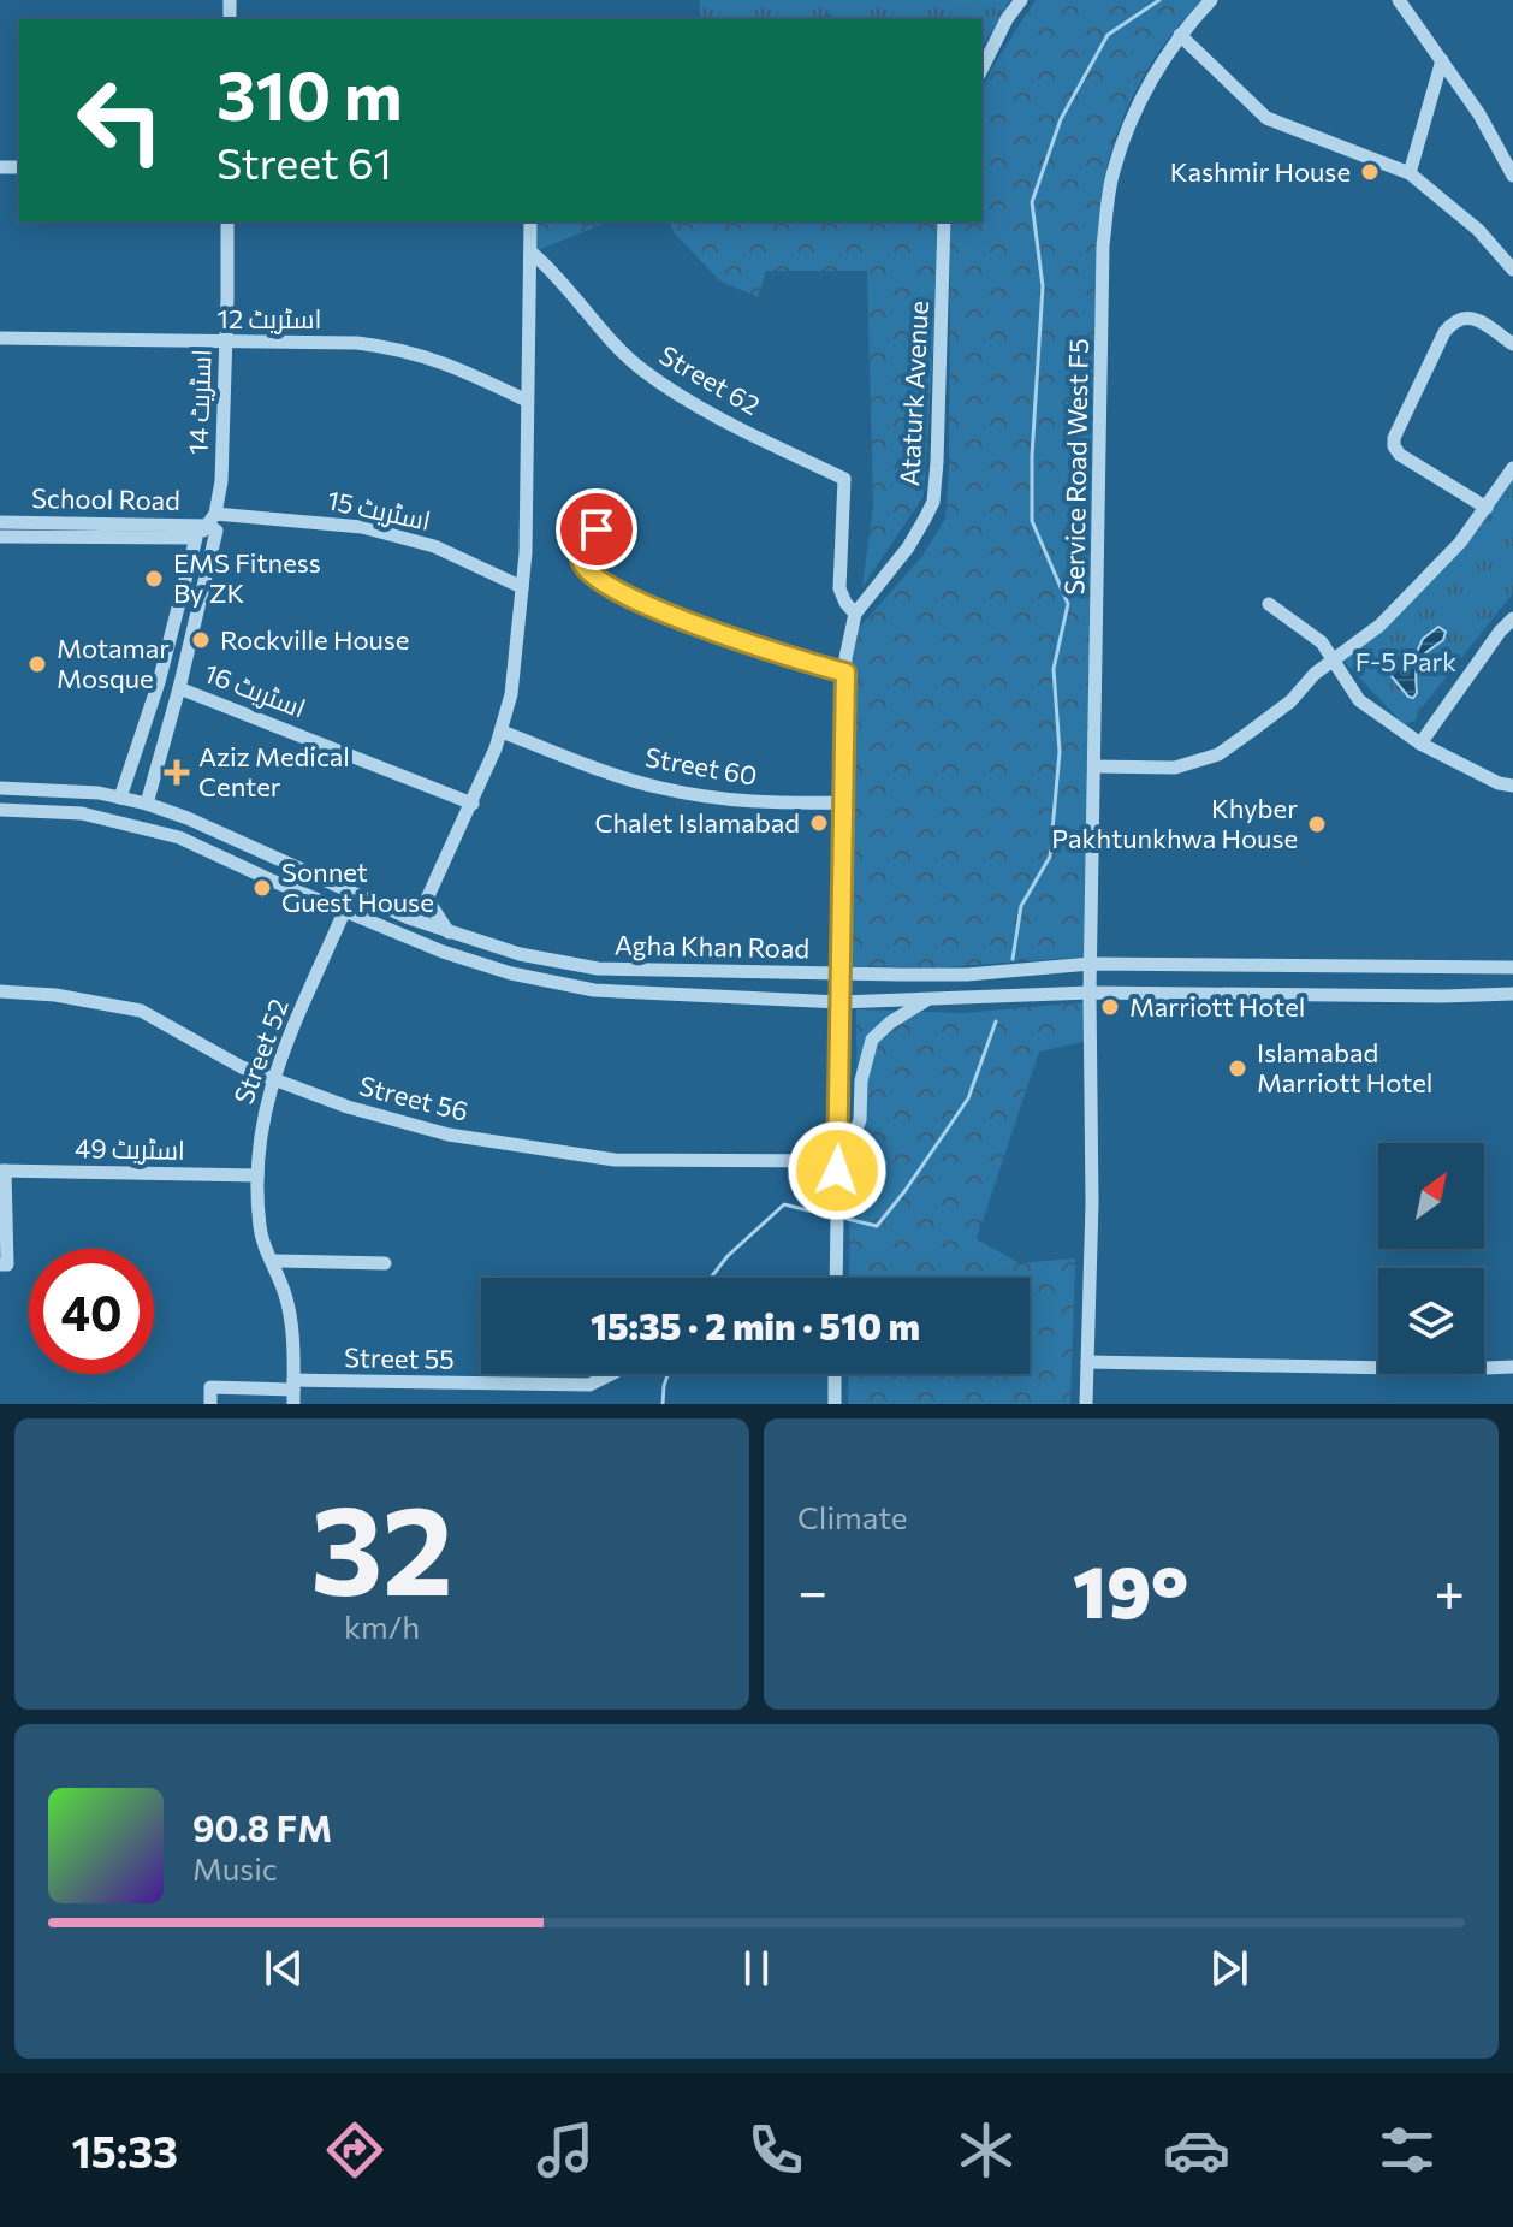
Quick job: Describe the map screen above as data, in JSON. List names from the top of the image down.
{
  "streets": {
    "street": [
      "اسٹریٹ 12",
      "Street 62",
      "Ataturk Avenue",
      "اسٹریٹ 14",
      "Service Road West F5",
      "School Road",
      "اسٹریٹ 15",
      "اسٹریٹ 16",
      "Street 60",
      "Agha Khan Road",
      "Street 52",
      "Street 56",
      "اسٹریٹ 49",
      "Street 55"
    ]
  },
  "crossings": [
    ["اسٹریٹ 12", "اسٹریٹ 14"],
    ["Street 62", "Ataturk Avenue"],
    ["Ataturk Avenue", "Street 60"],
    ["Ataturk Avenue", "Agha Khan Road"],
    ["Ataturk Avenue", "Street 56"],
    ["اسٹریٹ 14", "School Road"],
    ["اسٹریٹ 14", "اسٹریٹ 15"],
    ["Service Road West F5", "Agha Khan Road"],
    ["School Road", "اسٹریٹ 15"],
    ["School Road", "Agha Khan Road"],
    ["Agha Khan Road", "Street 52"],
    ["Street 52", "Street 56"],
    ["Street 52", "اسٹریٹ 49"],
    ["Street 52", "Street 55"]
  ],
  "parks": ["F-5 Park"],
  "places": {
    "other": [
      "Kashmir House",
      "EMS Fitness By ZK",
      "Rockville House",
      "Motamar Mosque",
      "Chalet Islamabad",
      "Khyber Pakhtunkhwa House",
      "Sonnet Guest House",
      "Marriott Hotel",
      "Islamabad Marriott Hotel"
    ],
    "health": ["Aziz Medical Center"]
  },
  "north": "top right",
  "page": {
    "turn": ["310 m", "Street 61"],
    "limit": "40",
    "trip": "15:35 · 2 min · 510 m",
    "tile": [
      ["32", "km/h"],
      "Climate"
    ],
    "heat": ["−", "19°", "+"],
    "song": ["90.8 FM", "Music"],
    "tabs": "15:33"
  }
}
